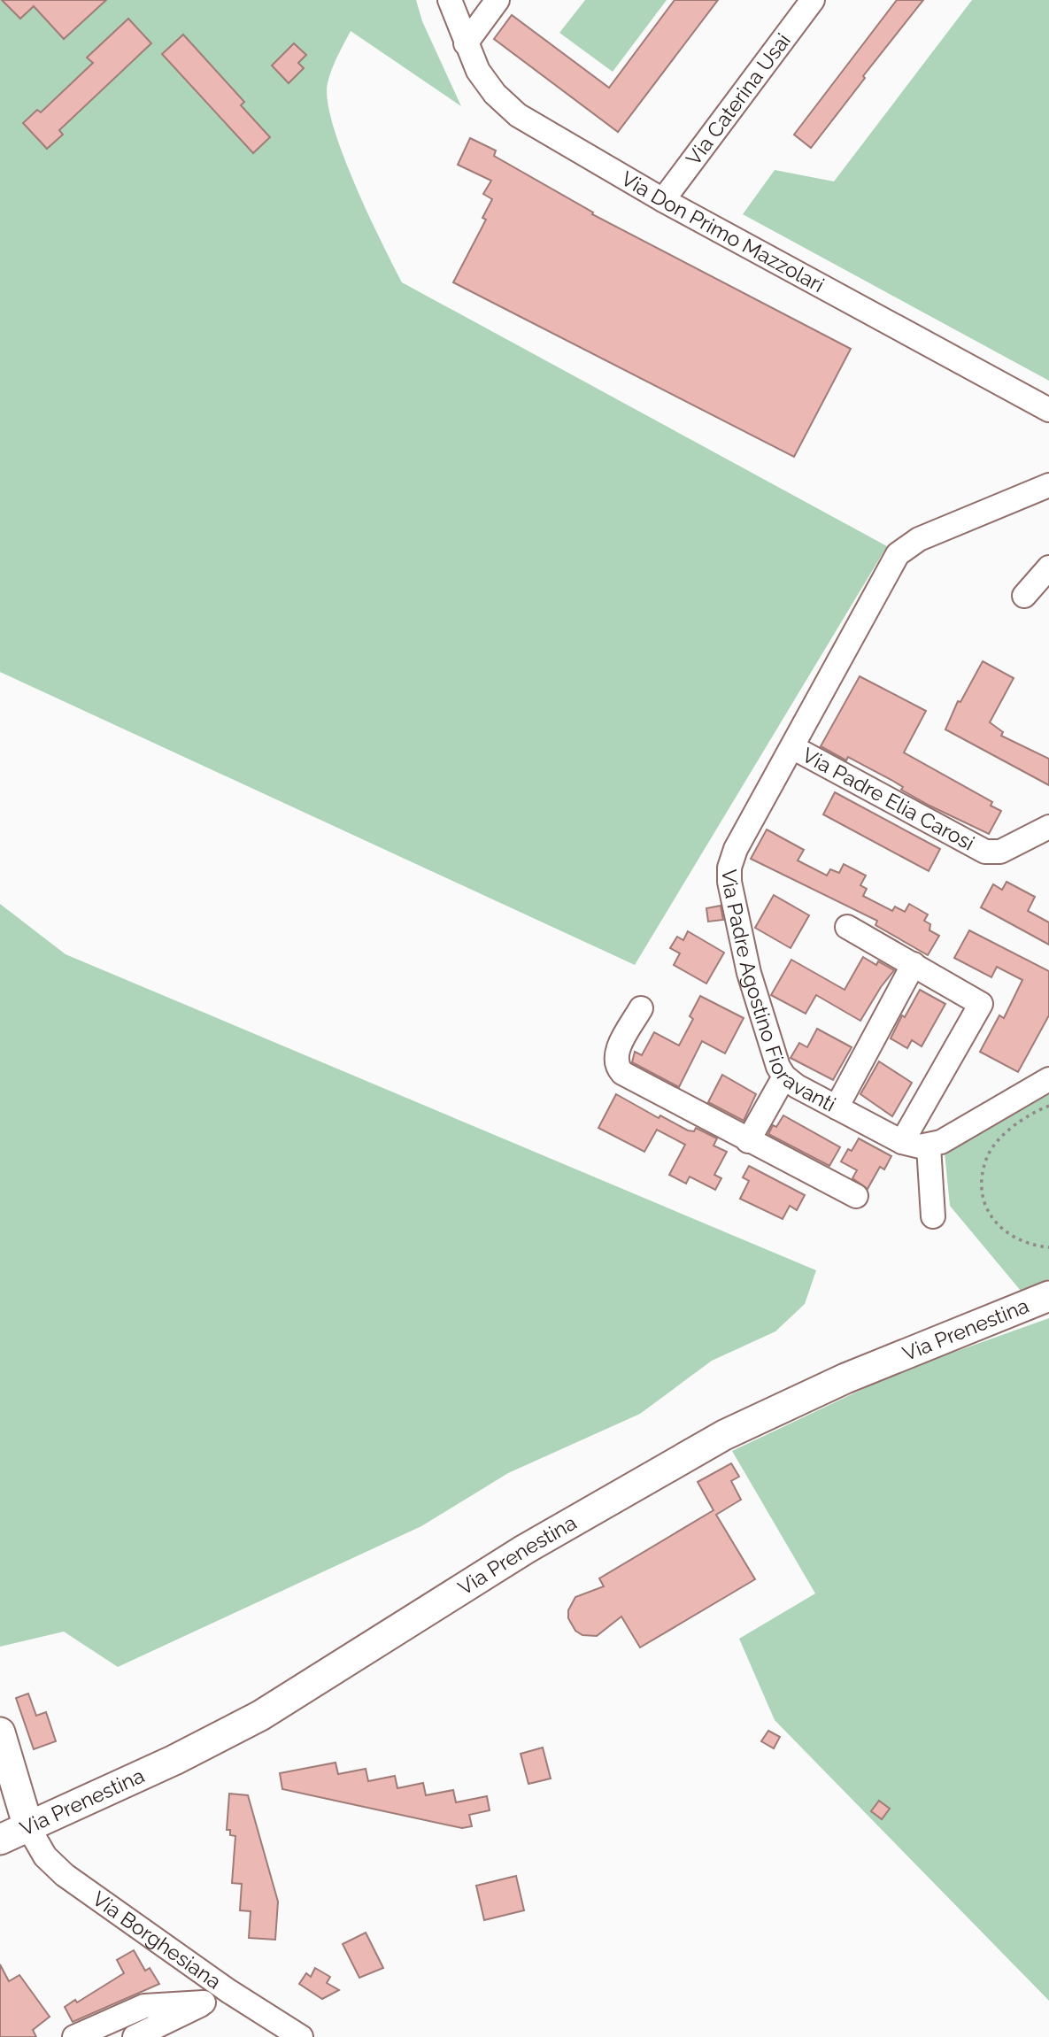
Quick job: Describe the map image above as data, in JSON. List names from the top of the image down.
{
  "streets": {
    "main road": ["Via Prenestina"],
    "street": [
      "Via Caterina Usai",
      "Via Don Primo Mazzolari",
      "Via Padre Elia Carosi",
      "Via Padre Agostino Fioravanti",
      "Via Borghesiana"
    ]
  },
  "crossings": [
    ["Via Caterina Usai", "Via Don Primo Mazzolari"],
    ["Via Padre Elia Carosi", "Via Padre Agostino Fioravanti"],
    ["Via Prenestina", "Via Borghesiana"]
  ]
}
